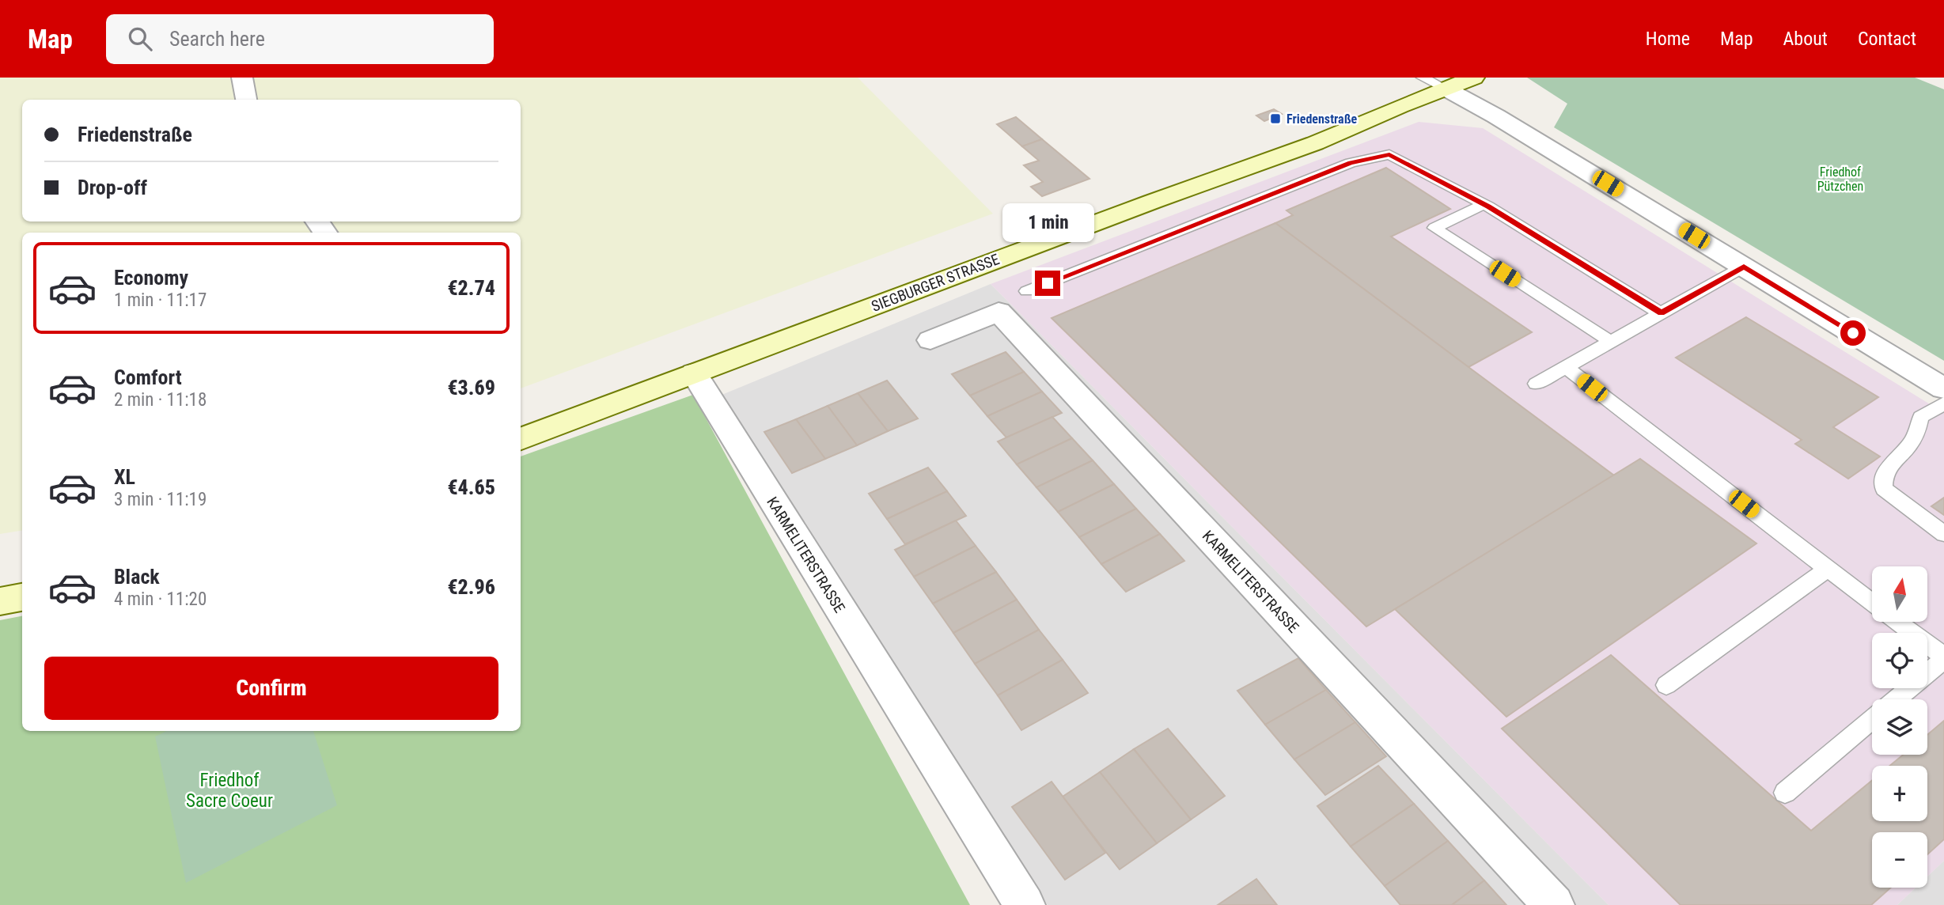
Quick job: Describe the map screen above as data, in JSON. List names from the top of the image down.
{
  "streets": {
    "main road": ["SIEGBURGER STRASSE"],
    "street": ["KARMELITERSTRASSE"]
  },
  "crossings": [
    ["SIEGBURGER STRASSE", "KARMELITERSTRASSE"]
  ],
  "parks": ["Friedhof Pützchen", "Friedhof Sacre Coeur"],
  "places": {
    "transit": ["Friedenstraße"]
  },
  "north": "top",
  "page": {
    "header": "Map",
    "search": "Search here",
    "nav": [
      "Home",
      "Map",
      "About",
      "Contact"
    ],
    "banner": ["Friedenstraße", "Drop-off"],
    "bubble": "1 min",
    "list": [
      {
        "name": "Economy",
        "note": "1 min · 11:17",
        "value": "€2.74"
      },
      {
        "name": "Comfort",
        "note": "2 min · 11:18",
        "value": "€3.69"
      },
      {
        "name": "XL",
        "note": "3 min · 11:19",
        "value": "€4.65"
      },
      {
        "name": "Black",
        "note": "4 min · 11:20",
        "value": "€2.96"
      }
    ],
    "map_buttons": ["+", "−"],
    "buttons": "Confirm"
  }
}
